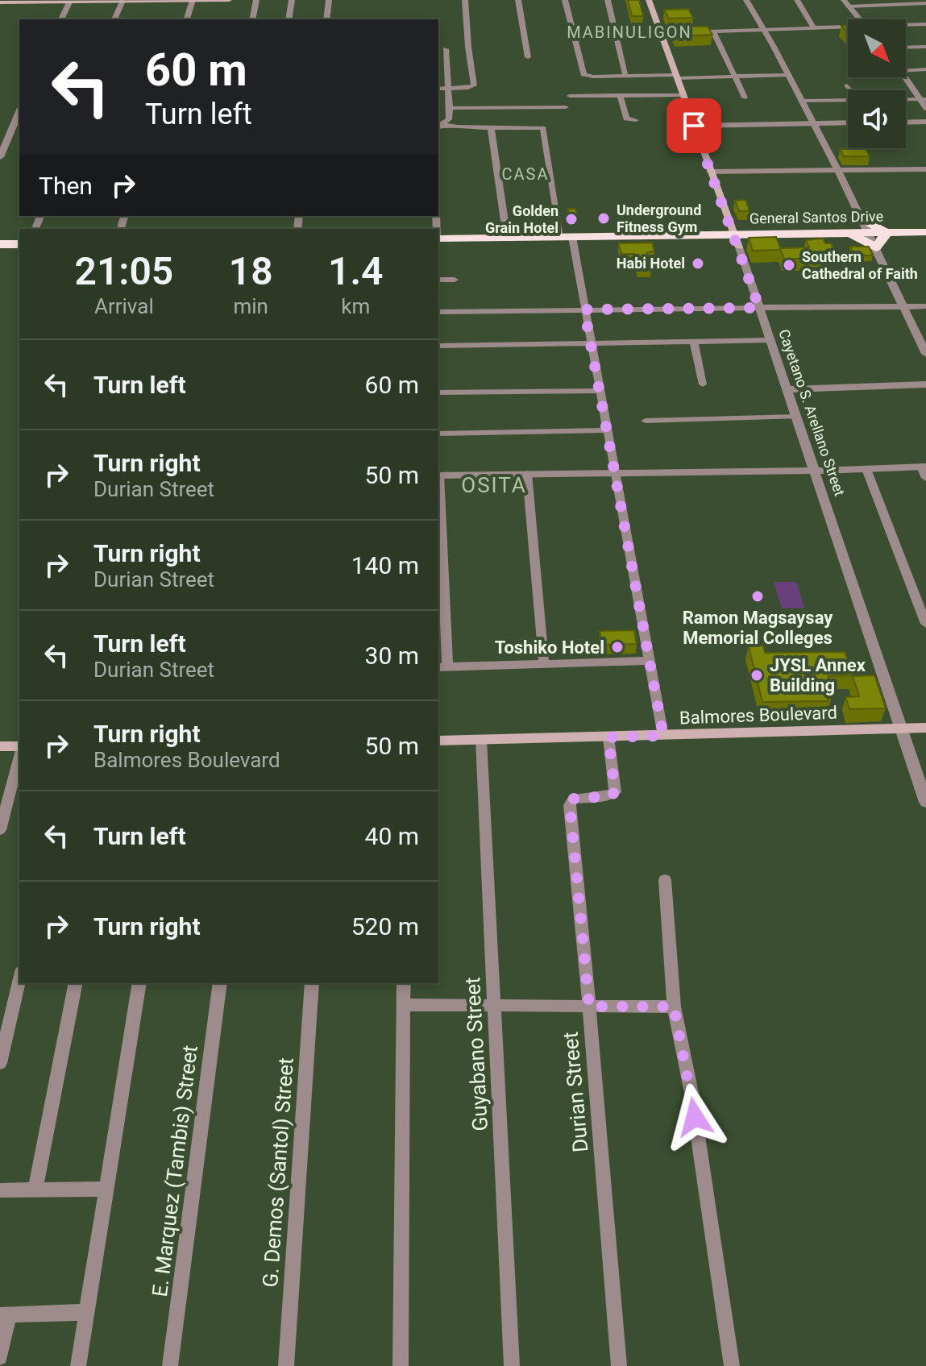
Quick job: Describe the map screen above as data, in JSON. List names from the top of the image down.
{
  "streets": {
    "highway": ["General Santos Drive"],
    "main road": ["Cayetano S. Arellano Street", "Balmores Boulevard"],
    "street": [
      "Guyabano Street",
      "Durian Street",
      "E. Marquez (Tambis) Street",
      "G. Demos (Santol) Street"
    ]
  },
  "crossings": [
    ["General Santos Drive", "Cayetano S. Arellano Street"],
    ["Cayetano S. Arellano Street", "Balmores Boulevard"],
    ["Balmores Boulevard", "Guyabano Street"],
    ["Balmores Boulevard", "Durian Street"]
  ],
  "districts": ["MABINULIGON", "CASA", "OSITA"],
  "places": [
    "Underground Fitness Gym",
    "Golden Grain Hotel",
    "Habi Hotel",
    "Southern Cathedral of Faith",
    "Ramon Magsaysay Memorial Colleges",
    "Toshiko Hotel",
    "JYSL Annex Building"
  ],
  "north": "bottom right",
  "page": {
    "turn": ["60 m", "Turn left"],
    "then": "Then",
    "eta": [
      "21:05",
      "Arrival",
      "18",
      "min",
      "1.4",
      "km"
    ],
    "list": [
      {
        "name": "Turn left",
        "value": "60 m"
      },
      {
        "name": "Turn right",
        "note": "Durian Street",
        "value": "50 m"
      },
      {
        "name": "Turn right",
        "note": "Durian Street",
        "value": "140 m"
      },
      {
        "name": "Turn left",
        "note": "Durian Street",
        "value": "30 m"
      },
      {
        "name": "Turn right",
        "note": "Balmores Boulevard",
        "value": "50 m"
      },
      {
        "name": "Turn left",
        "value": "40 m"
      },
      {
        "name": "Turn right",
        "value": "520 m"
      }
    ]
  }
}
